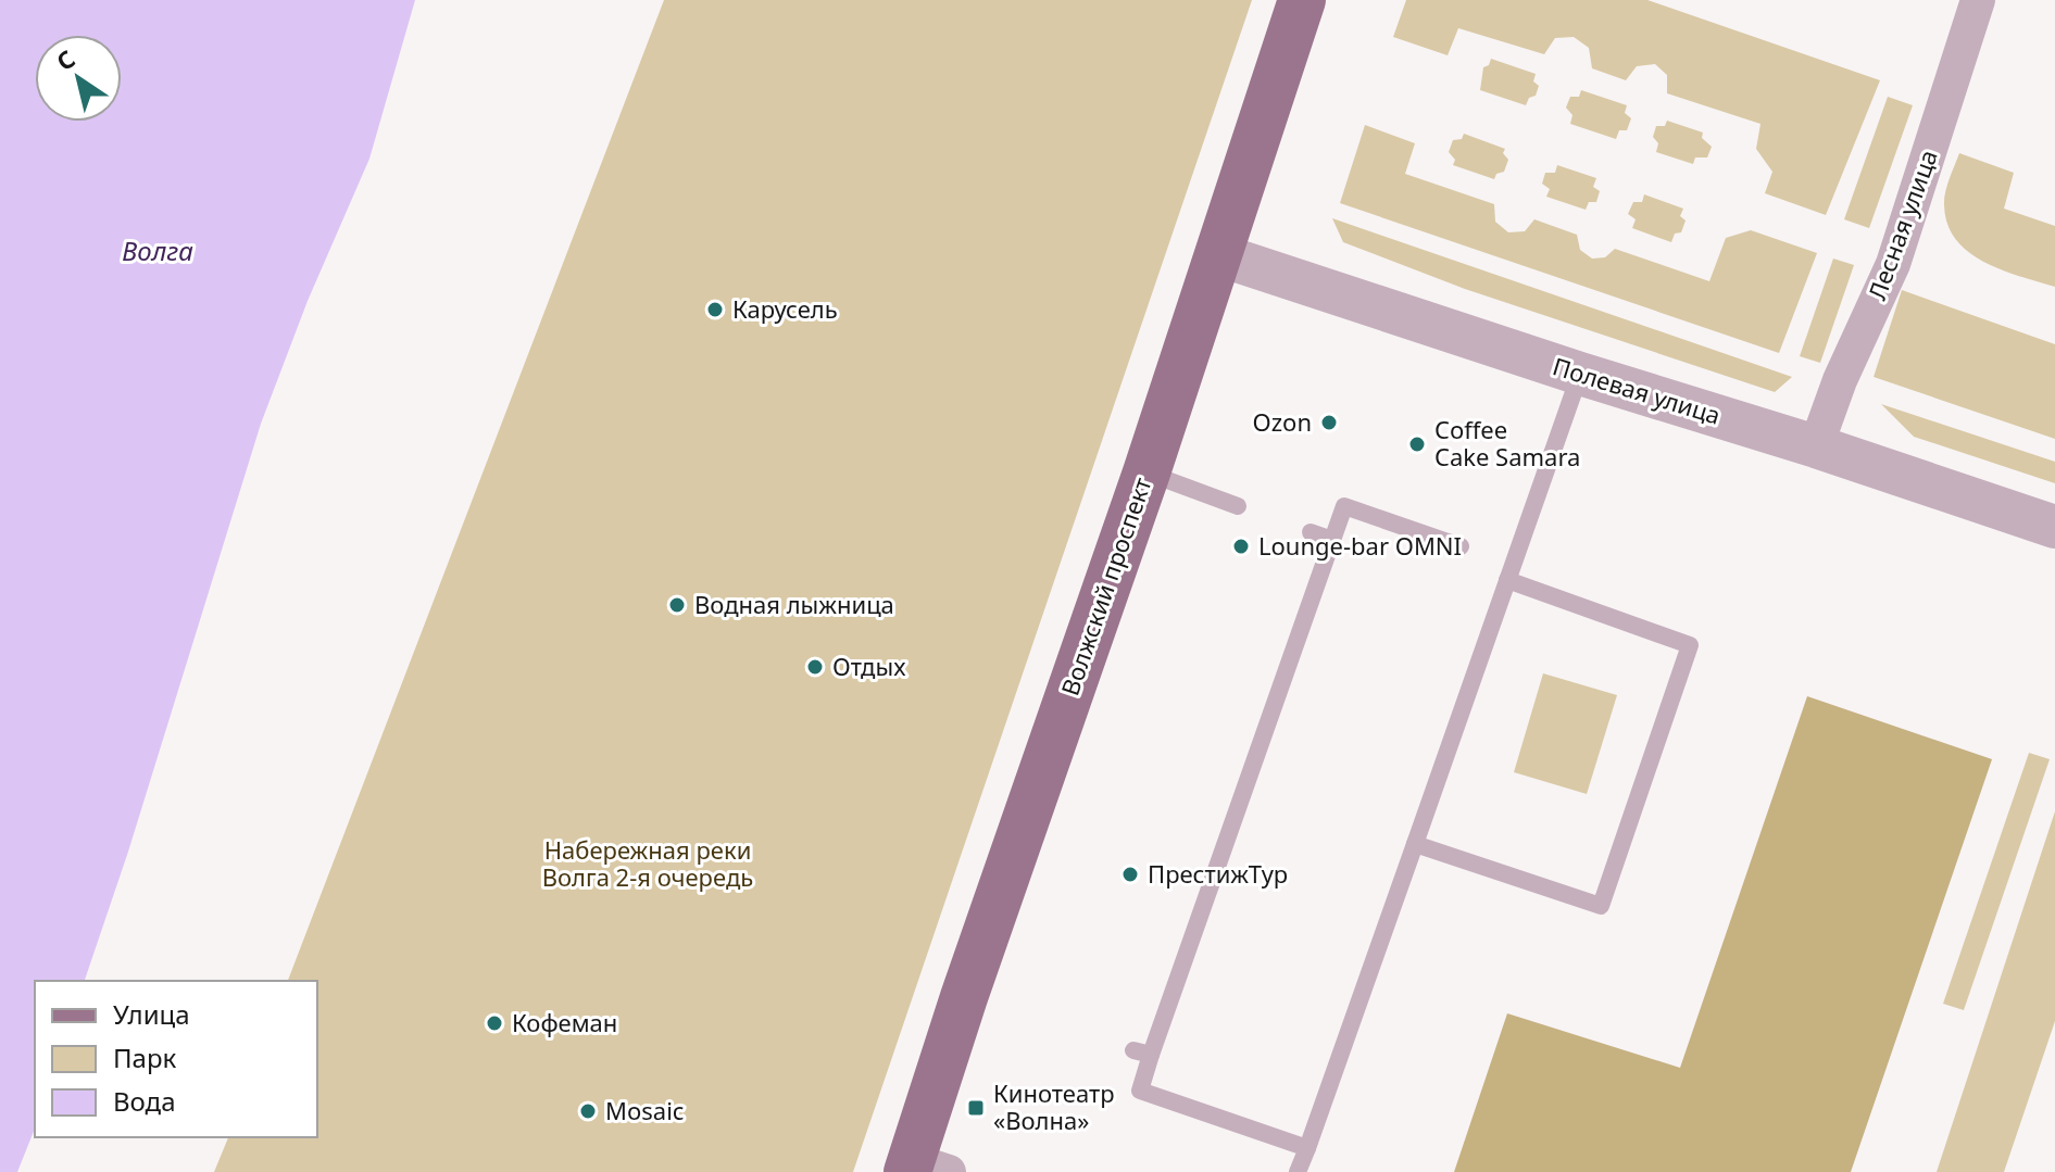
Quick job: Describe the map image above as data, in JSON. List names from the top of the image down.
{
  "streets": {
    "main road": ["Волжский проспект"],
    "street": ["Лесная улица", "Полевая улица"]
  },
  "crossings": [
    ["Лесная улица", "Полевая улица"],
    ["Полевая улица", "Волжский проспект"]
  ],
  "water": ["Волга"],
  "parks": ["Набережная реки Волга 2-я очередь"],
  "places": {
    "other": [
      "Карусель",
      "Ozon",
      "Coffee Cake Samara",
      "Lounge-bar OMNI",
      "Водная лыжница",
      "Отдых",
      "ПрестижТур",
      "Кофеман",
      "Mosaic"
    ],
    "transit": ["Кинотеатр «Волна»"]
  },
  "legend": ["Улица", "Парк", "Вода"],
  "north": "top left"
}
